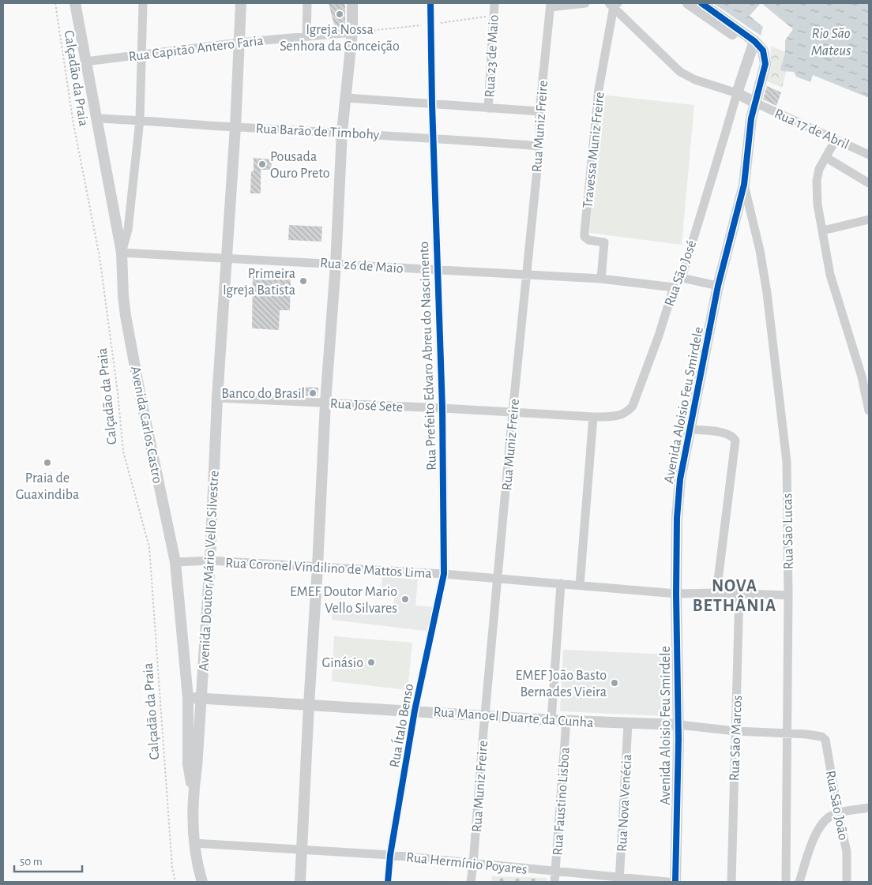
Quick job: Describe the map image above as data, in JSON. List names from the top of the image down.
{
  "streets": {
    "street": [
      "Rua Capitão Antero Faria",
      "Rua 23 de Maio",
      "Rua Muniz Freire",
      "Rua 17 de Abril",
      "Rua Barão de Timbohy",
      "Travessa Muniz Freire",
      "Rua 26 de Maio",
      "Rua São José",
      "Rua Prefeito Edvaro Abreu do Nascimento",
      "Rua José Sete",
      "Avenida Aloisio Feu Smirdele",
      "Avenida Carlos Castro",
      "Rua São Lucas",
      "Rua Coronel Vindilino de Mattos Lima",
      "Avenida Doutor Mário Vello Silvestre",
      "Rua Manoel Duarte da Cunha",
      "Rua Ítalo Benso",
      "Rua São Marcos",
      "Rua Faustino Lisboa",
      "Rua Nova Venécia",
      "Rua São João",
      "Rua Hermínio Poyares"
    ],
    "path": ["Calçadão da Praia"]
  },
  "crossings": [
    ["Rua Capitão Antero Faria", "Avenida Carlos Castro"],
    ["Rua Capitão Antero Faria", "Avenida Doutor Mário Vello Silvestre"],
    ["Rua Muniz Freire", "Rua Barão de Timbohy"],
    ["Rua Muniz Freire", "Rua 26 de Maio"],
    ["Rua Muniz Freire", "Rua José Sete"],
    ["Rua Muniz Freire", "Rua Coronel Vindilino de Mattos Lima"],
    ["Rua Muniz Freire", "Rua Manoel Duarte da Cunha"],
    ["Rua Muniz Freire", "Rua Hermínio Poyares"],
    ["Rua 17 de Abril", "Avenida Aloisio Feu Smirdele"],
    ["Rua Barão de Timbohy", "Rua Prefeito Edvaro Abreu do Nascimento"],
    ["Rua Barão de Timbohy", "Avenida Carlos Castro"],
    ["Rua Barão de Timbohy", "Avenida Doutor Mário Vello Silvestre"],
    ["Travessa Muniz Freire", "Rua 26 de Maio"],
    ["Rua 26 de Maio", "Rua São José"],
    ["Rua 26 de Maio", "Rua Prefeito Edvaro Abreu do Nascimento"],
    ["Rua 26 de Maio", "Avenida Carlos Castro"],
    ["Rua 26 de Maio", "Avenida Doutor Mário Vello Silvestre"],
    ["Rua São José", "Rua José Sete"],
    ["Rua Prefeito Edvaro Abreu do Nascimento", "Rua José Sete"],
    ["Rua Prefeito Edvaro Abreu do Nascimento", "Rua Coronel Vindilino de Mattos Lima"],
    ["Rua Prefeito Edvaro Abreu do Nascimento", "Rua Ítalo Benso"],
    ["Rua José Sete", "Avenida Doutor Mário Vello Silvestre"],
    ["Avenida Aloisio Feu Smirdele", "Rua São Lucas"],
    ["Avenida Aloisio Feu Smirdele", "Rua Coronel Vindilino de Mattos Lima"],
    ["Avenida Aloisio Feu Smirdele", "Rua Manoel Duarte da Cunha"],
    ["Avenida Carlos Castro", "Rua Coronel Vindilino de Mattos Lima"],
    ["Avenida Carlos Castro", "Avenida Doutor Mário Vello Silvestre"],
    ["Avenida Carlos Castro", "Rua Manoel Duarte da Cunha"],
    ["Rua São Lucas", "Rua Coronel Vindilino de Mattos Lima"],
    ["Rua São Lucas", "Rua Manoel Duarte da Cunha"],
    ["Rua Coronel Vindilino de Mattos Lima", "Avenida Doutor Mário Vello Silvestre"],
    ["Rua Coronel Vindilino de Mattos Lima", "Rua Ítalo Benso"],
    ["Rua Coronel Vindilino de Mattos Lima", "Rua São Marcos"],
    ["Avenida Doutor Mário Vello Silvestre", "Rua Manoel Duarte da Cunha"],
    ["Avenida Doutor Mário Vello Silvestre", "Rua Hermínio Poyares"],
    ["Rua Manoel Duarte da Cunha", "Rua Ítalo Benso"],
    ["Rua Manoel Duarte da Cunha", "Rua São Marcos"],
    ["Rua Manoel Duarte da Cunha", "Rua Faustino Lisboa"],
    ["Rua Manoel Duarte da Cunha", "Rua Nova Venécia"],
    ["Rua Manoel Duarte da Cunha", "Rua São João"],
    ["Rua Ítalo Benso", "Rua Hermínio Poyares"],
    ["Rua Faustino Lisboa", "Rua Hermínio Poyares"],
    ["Rua Nova Venécia", "Rua Hermínio Poyares"]
  ],
  "districts": ["NOVA BETHÂNIA"],
  "water": ["Rio São Mateus"],
  "places": [
    "Igreja Nossa Senhora da Conceição",
    "Pousada Ouro Preto",
    "Primeira Igreja Batista",
    "Banco do Brasil",
    "Praia de Guaxindiba",
    "EMEF Doutor Mario Vello Silvares",
    "Ginásio",
    "EMEF João Basto Bernades Vieira"
  ],
  "scale_bar": "50 m"
}
